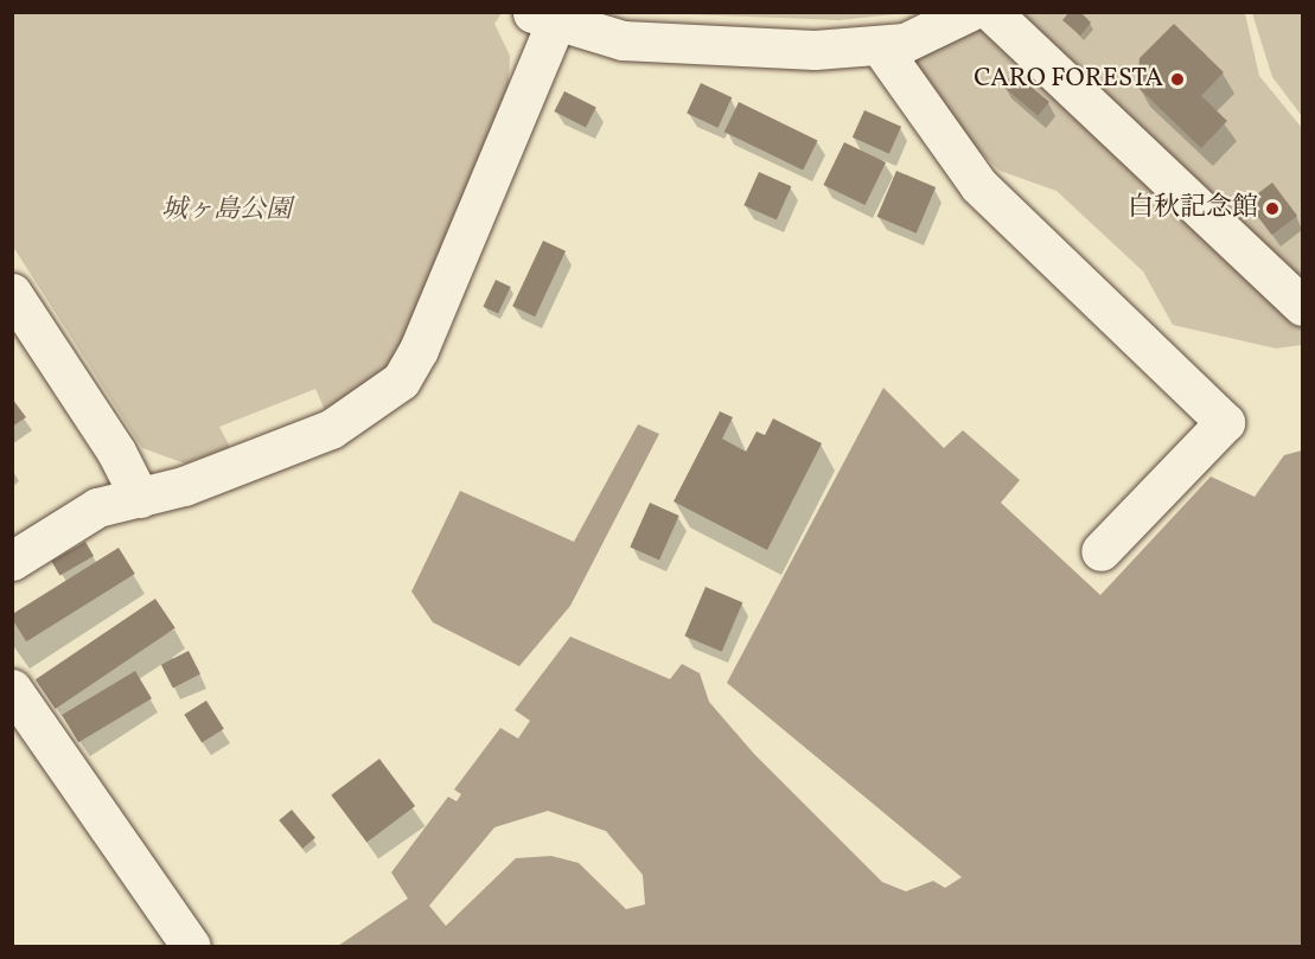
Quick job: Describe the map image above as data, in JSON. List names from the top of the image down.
{
  "parks": ["城ヶ島公園"],
  "places": ["CARO FORESTA", "白秋記念館"]
}
